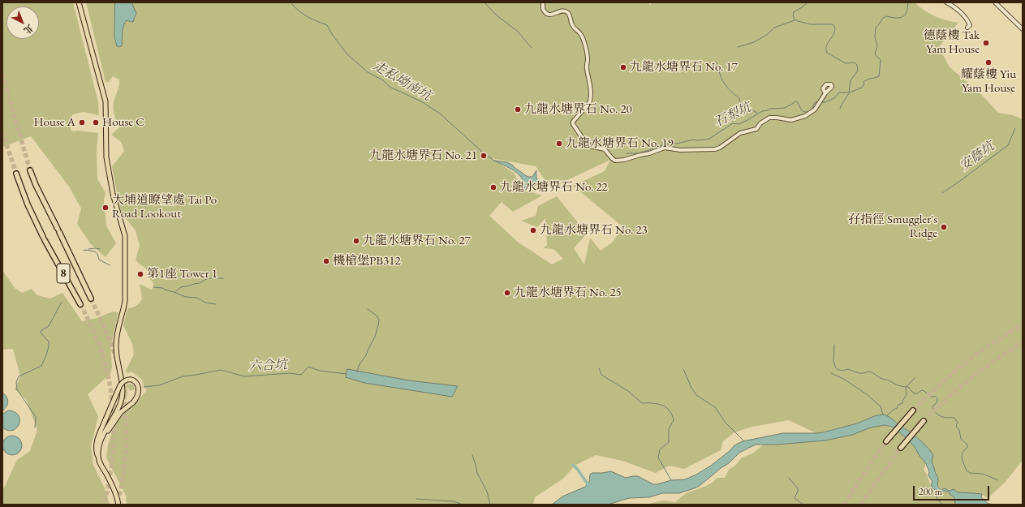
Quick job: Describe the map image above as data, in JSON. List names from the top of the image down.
{
  "streets": {
    "highway": ["8"]
  },
  "water": [
    "走私坳南坑",
    "石梨坑",
    "安蔭坑",
    "六合坑"
  ],
  "places": [
    "德蔭樓 Tak Yam House",
    "耀蔭樓 Yiu Yam House",
    "九龍水塘界石 No. 17",
    "九龍水塘界石 No. 20",
    "House A",
    "House C",
    "九龍水塘界石 No. 19",
    "九龍水塘界石 No. 21",
    "九龍水塘界石 No. 22",
    "大埔道瞭望處 Tai Po Road Lookout",
    "孖指徑 Smuggler's Ridge",
    "九龍水塘界石 No. 23",
    "九龍水塘界石 No. 27",
    "機槍堡PB312",
    "第1座 Tower 1",
    "九龍水塘界石 No. 25"
  ],
  "scale_bar": "200 m",
  "north": "bottom right"
}
